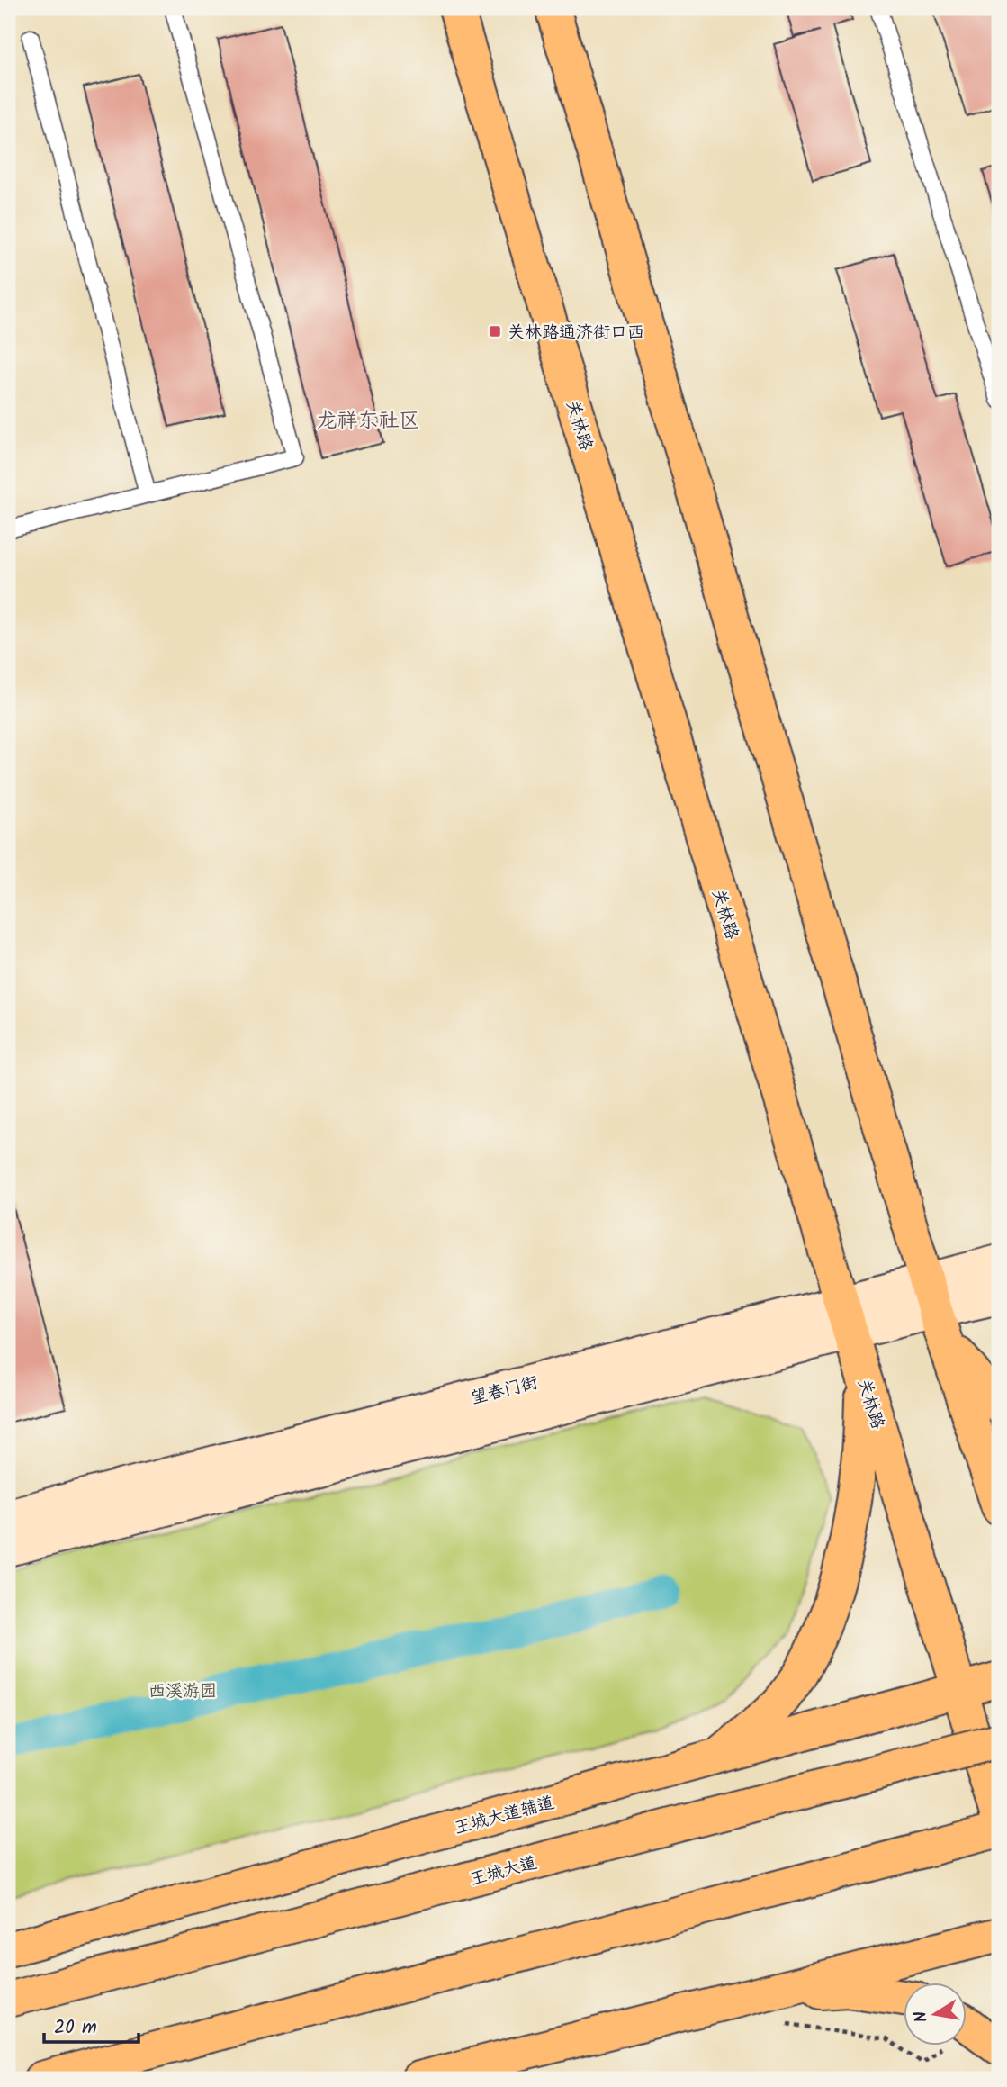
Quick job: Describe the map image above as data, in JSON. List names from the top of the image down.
{
  "streets": {
    "main road": ["关林路", "王城大道辅道", "王城大道"],
    "street": ["望春门街"]
  },
  "crossings": [
    ["关林路", "望春门街"],
    ["关林路", "王城大道辅道"]
  ],
  "districts": ["龙祥东社区"],
  "parks": ["西溪游园"],
  "places": {
    "transit": ["关林路通济街口西"]
  },
  "scale_bar": "20 m",
  "north": "left"
}
